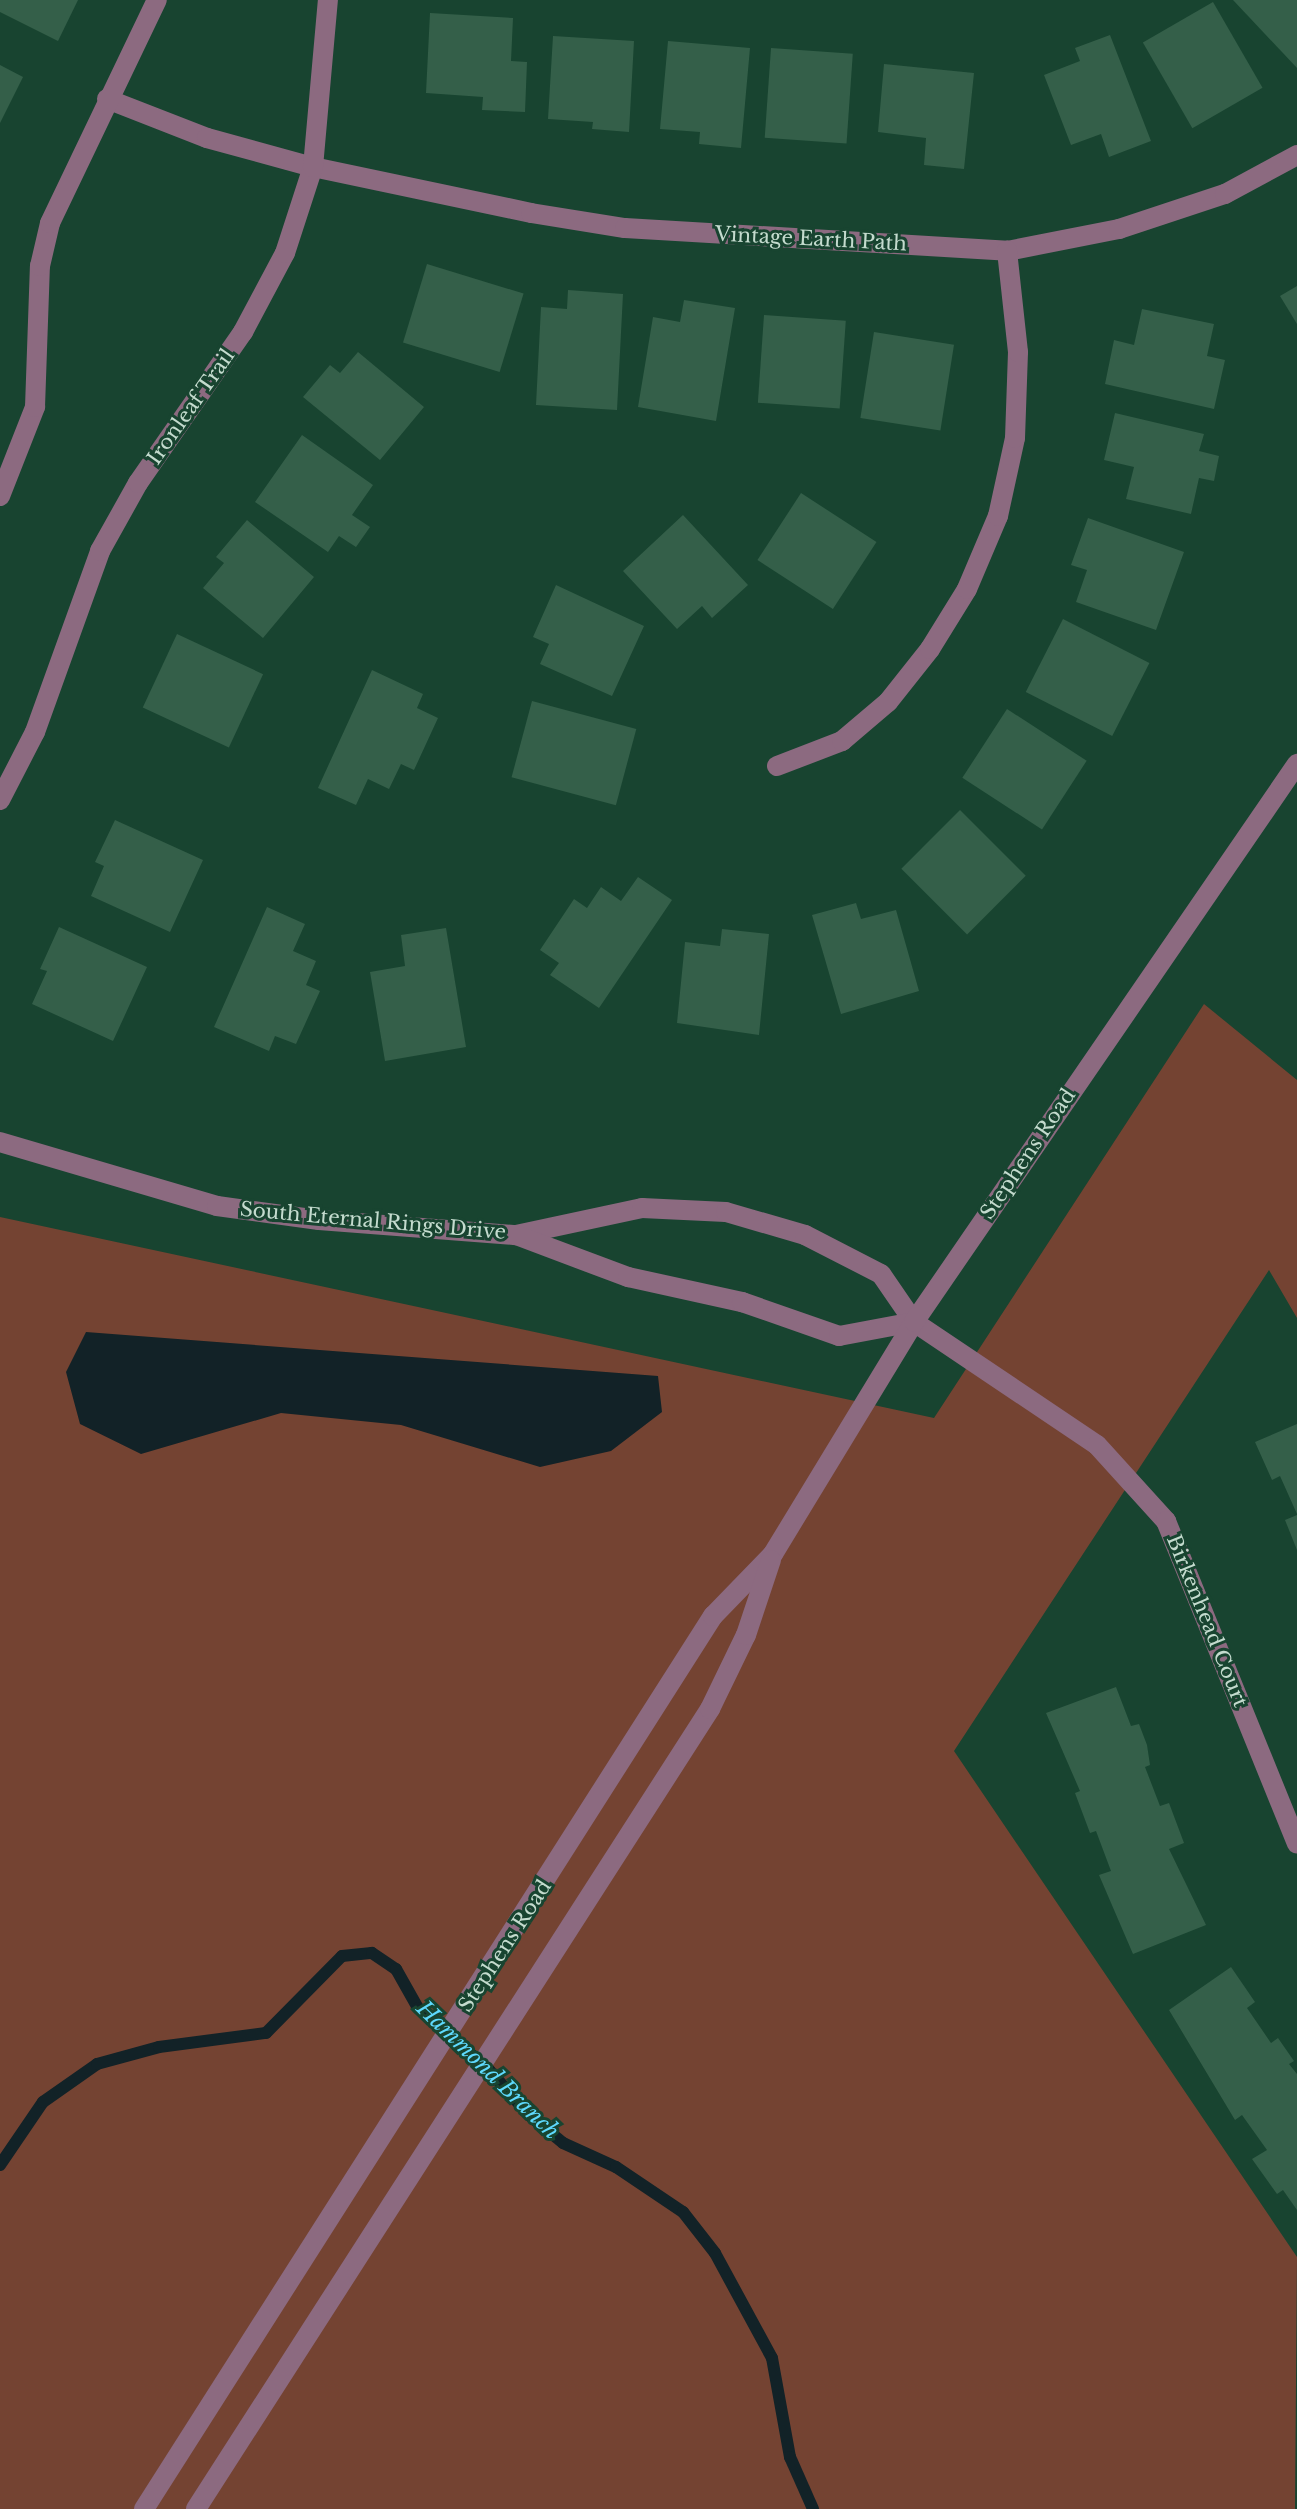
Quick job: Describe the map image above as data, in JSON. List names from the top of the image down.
{
  "streets": {
    "street": [
      "Vintage Earth Path",
      "Ironleaf Trail",
      "Stephens Road",
      "South Eternal Rings Drive",
      "Birkenhead Court"
    ]
  },
  "crossings": [
    ["Vintage Earth Path", "Ironleaf Trail"],
    ["Stephens Road", "South Eternal Rings Drive"],
    ["Stephens Road", "Birkenhead Court"],
    ["South Eternal Rings Drive", "Birkenhead Court"]
  ],
  "water": ["Hammond Branch"]
}
